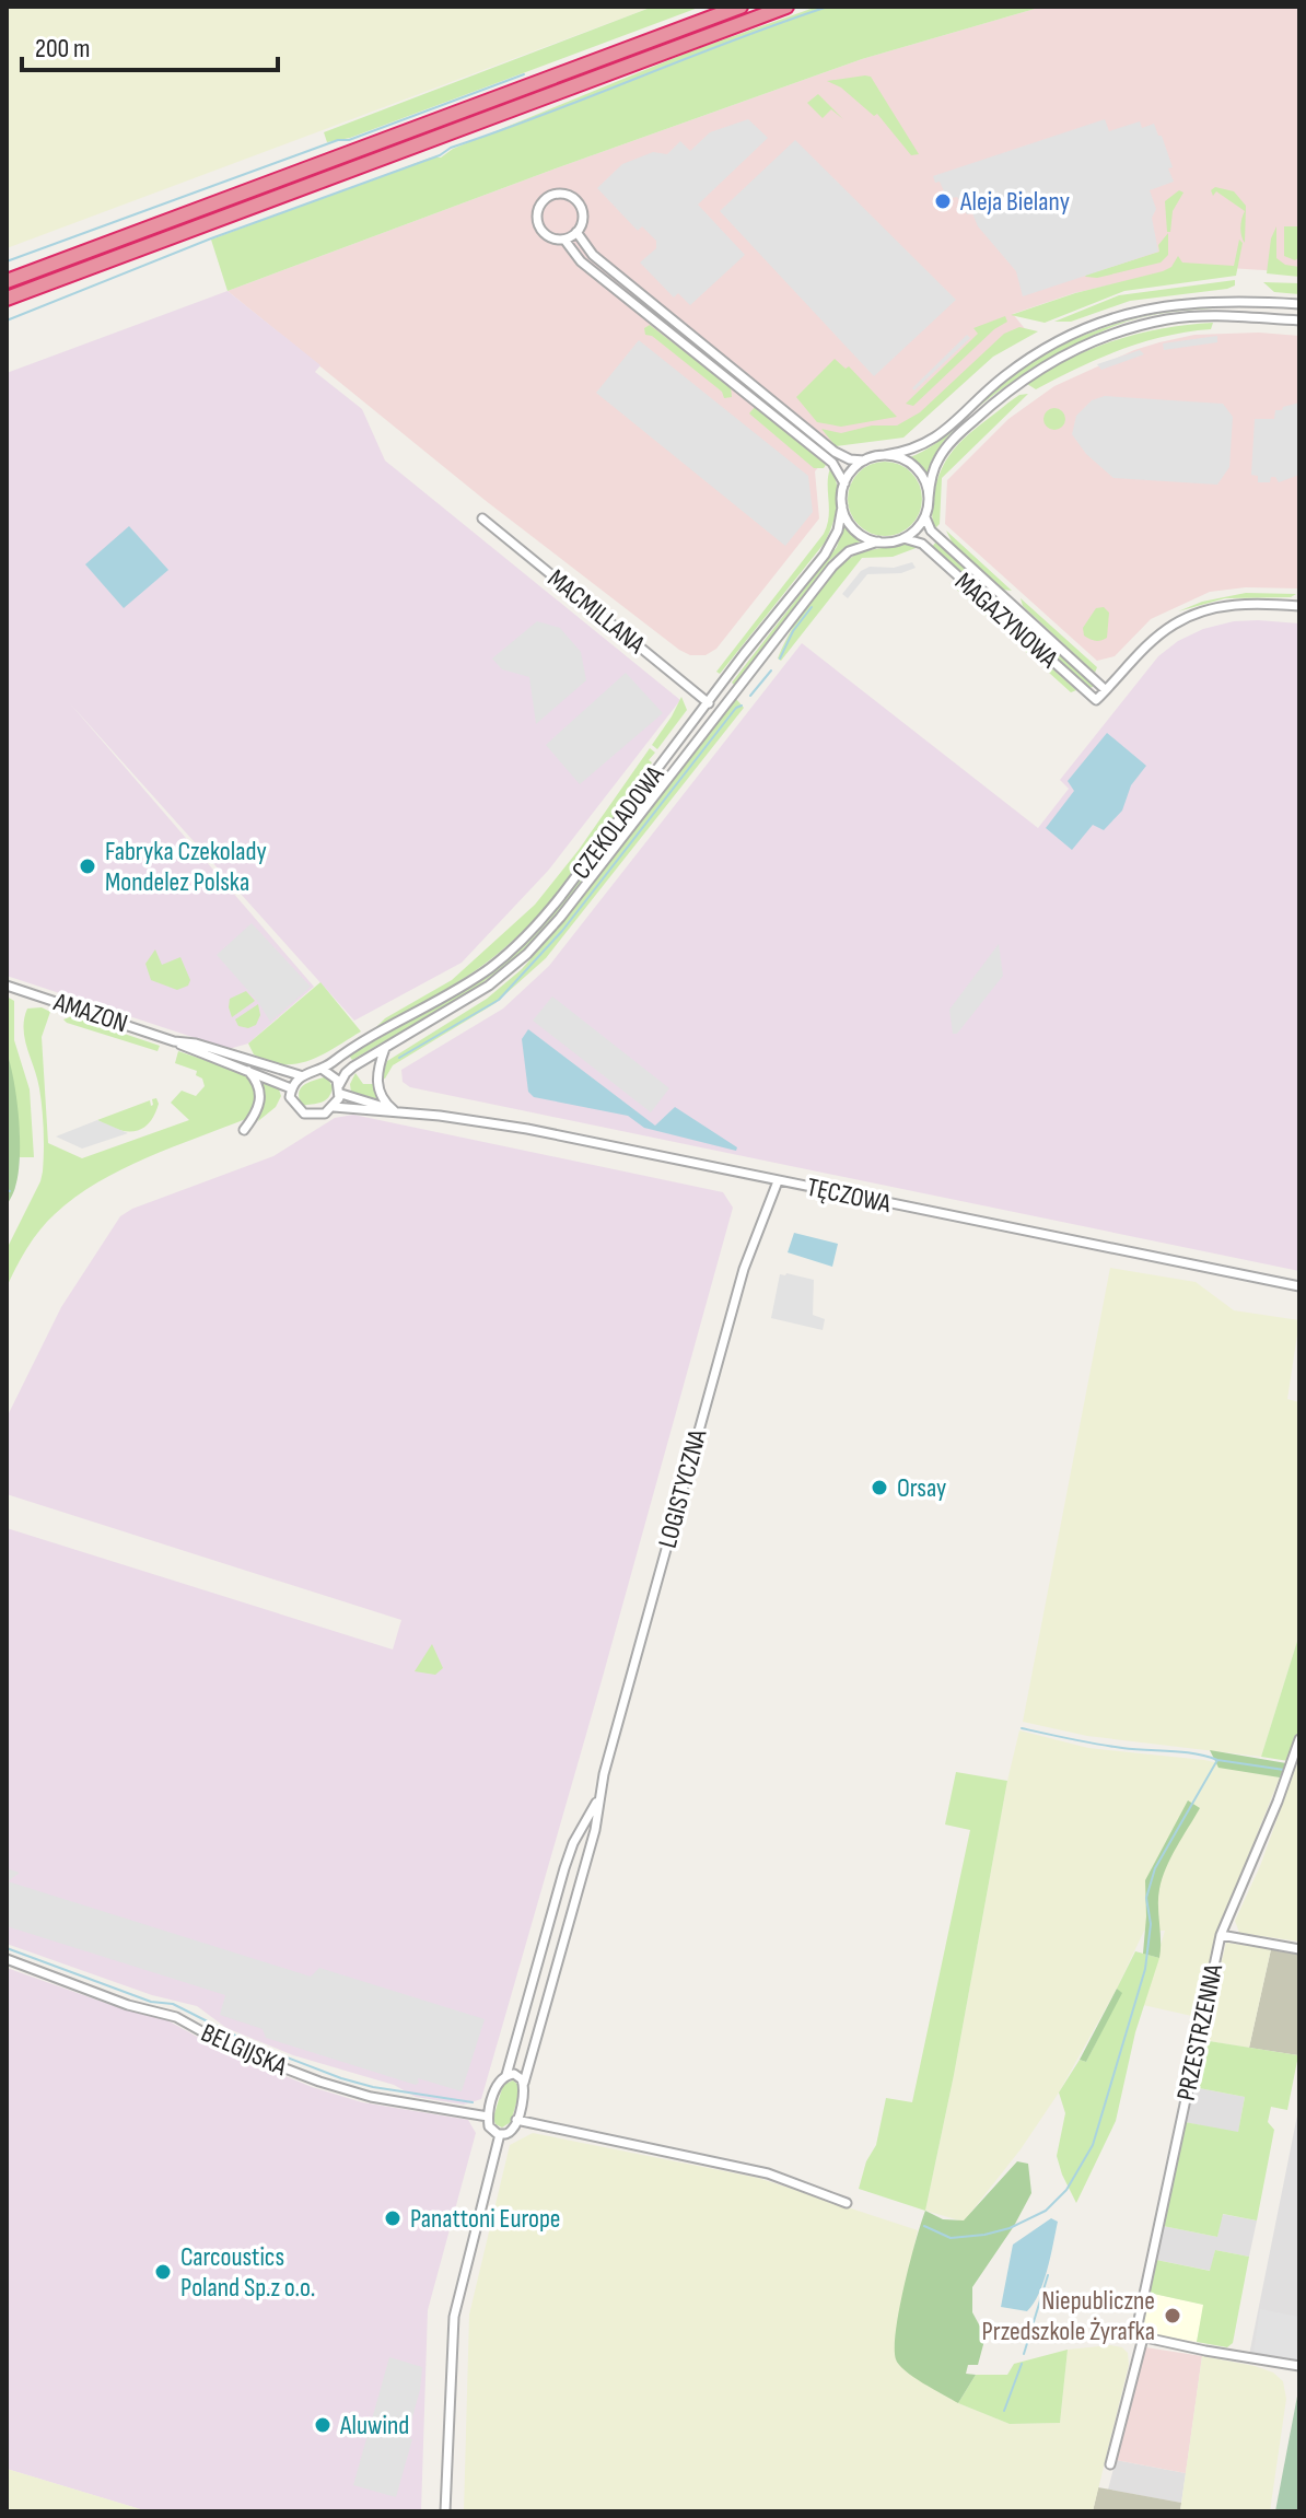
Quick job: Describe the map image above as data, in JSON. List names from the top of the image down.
{
  "streets": {
    "street": [
      "MACMILLANA",
      "MAGAZYNOWA",
      "CZEKOLADOWA",
      "AMAZON",
      "TĘCZOWA",
      "LOGISTYCZNA",
      "PRZESTRZENNA",
      "BELGIJSKA"
    ]
  },
  "crossings": [
    ["MACMILLANA", "CZEKOLADOWA"],
    ["MAGAZYNOWA", "CZEKOLADOWA"],
    ["CZEKOLADOWA", "AMAZON"],
    ["CZEKOLADOWA", "TĘCZOWA"],
    ["AMAZON", "TĘCZOWA"],
    ["TĘCZOWA", "LOGISTYCZNA"],
    ["LOGISTYCZNA", "BELGIJSKA"]
  ],
  "places": [
    "Aleja Bielany",
    "Fabryka Czekolady Mondelez Polska",
    "Orsay",
    "Panattoni Europe",
    "Carcoustics Poland Sp.z o.o.",
    "Niepubliczne Przedszkole Żyrafka",
    "Aluwind"
  ],
  "scale_bar": "200 m"
}
